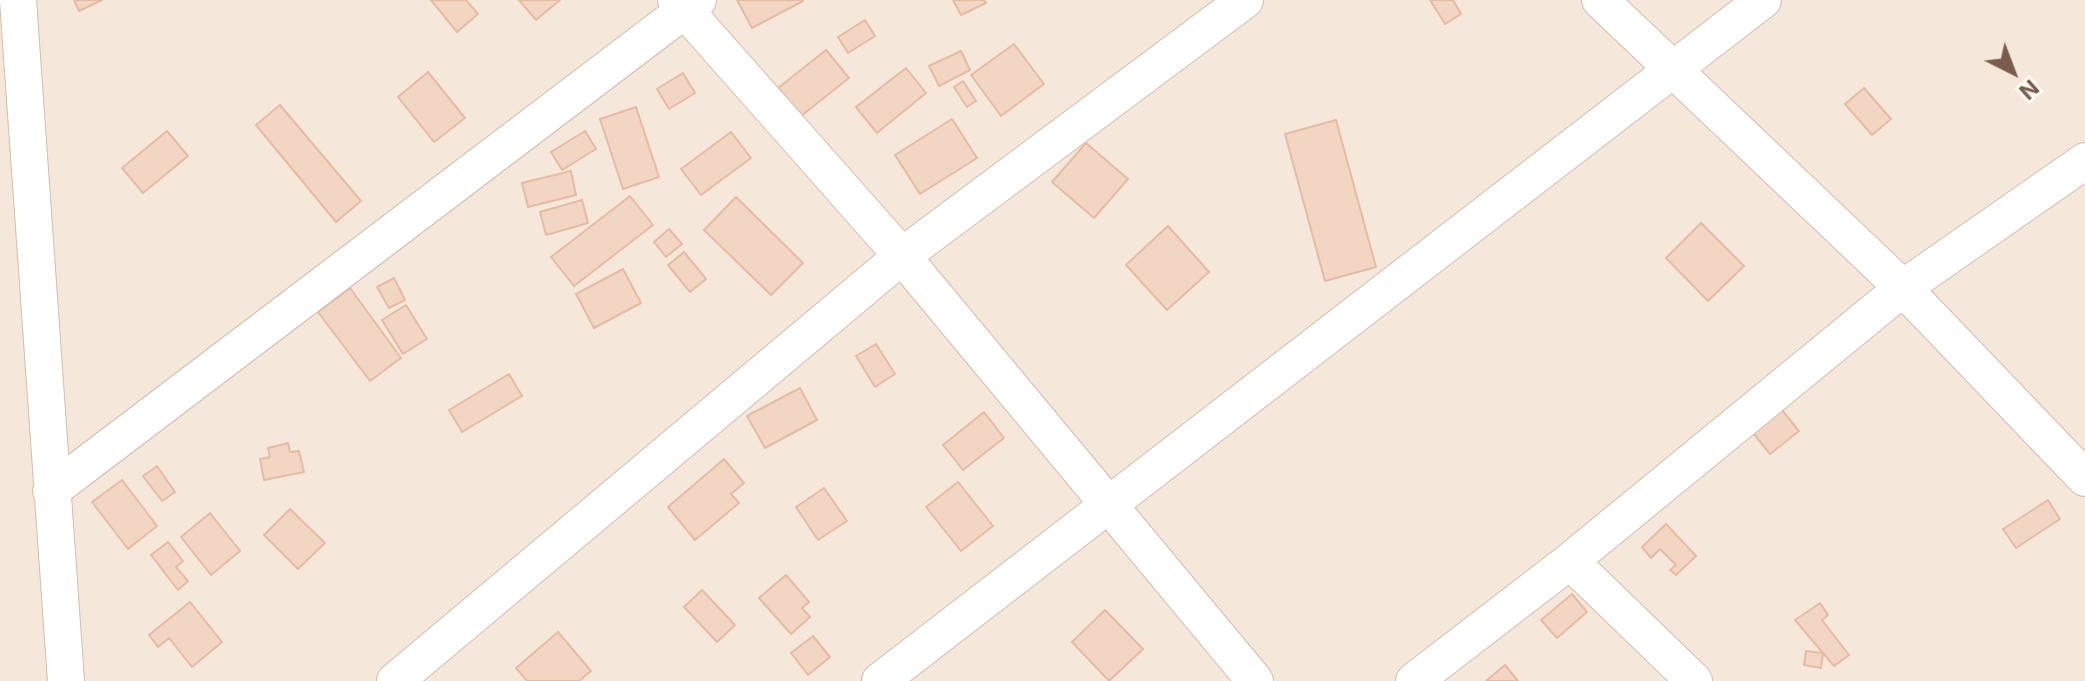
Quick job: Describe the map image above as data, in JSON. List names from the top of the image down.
{
  "north": "bottom right"
}
